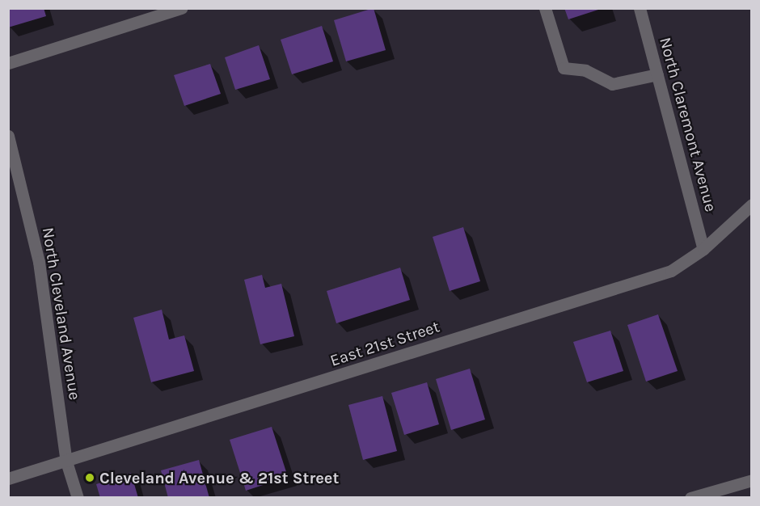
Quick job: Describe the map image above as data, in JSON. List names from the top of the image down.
{
  "streets": {
    "street": ["North Claremont Avenue", "North Cleveland Avenue", "East 21st Street"]
  },
  "crossings": [
    ["North Claremont Avenue", "East 21st Street"],
    ["North Cleveland Avenue", "East 21st Street"]
  ],
  "places": ["Cleveland Avenue & 21st Street"]
}
